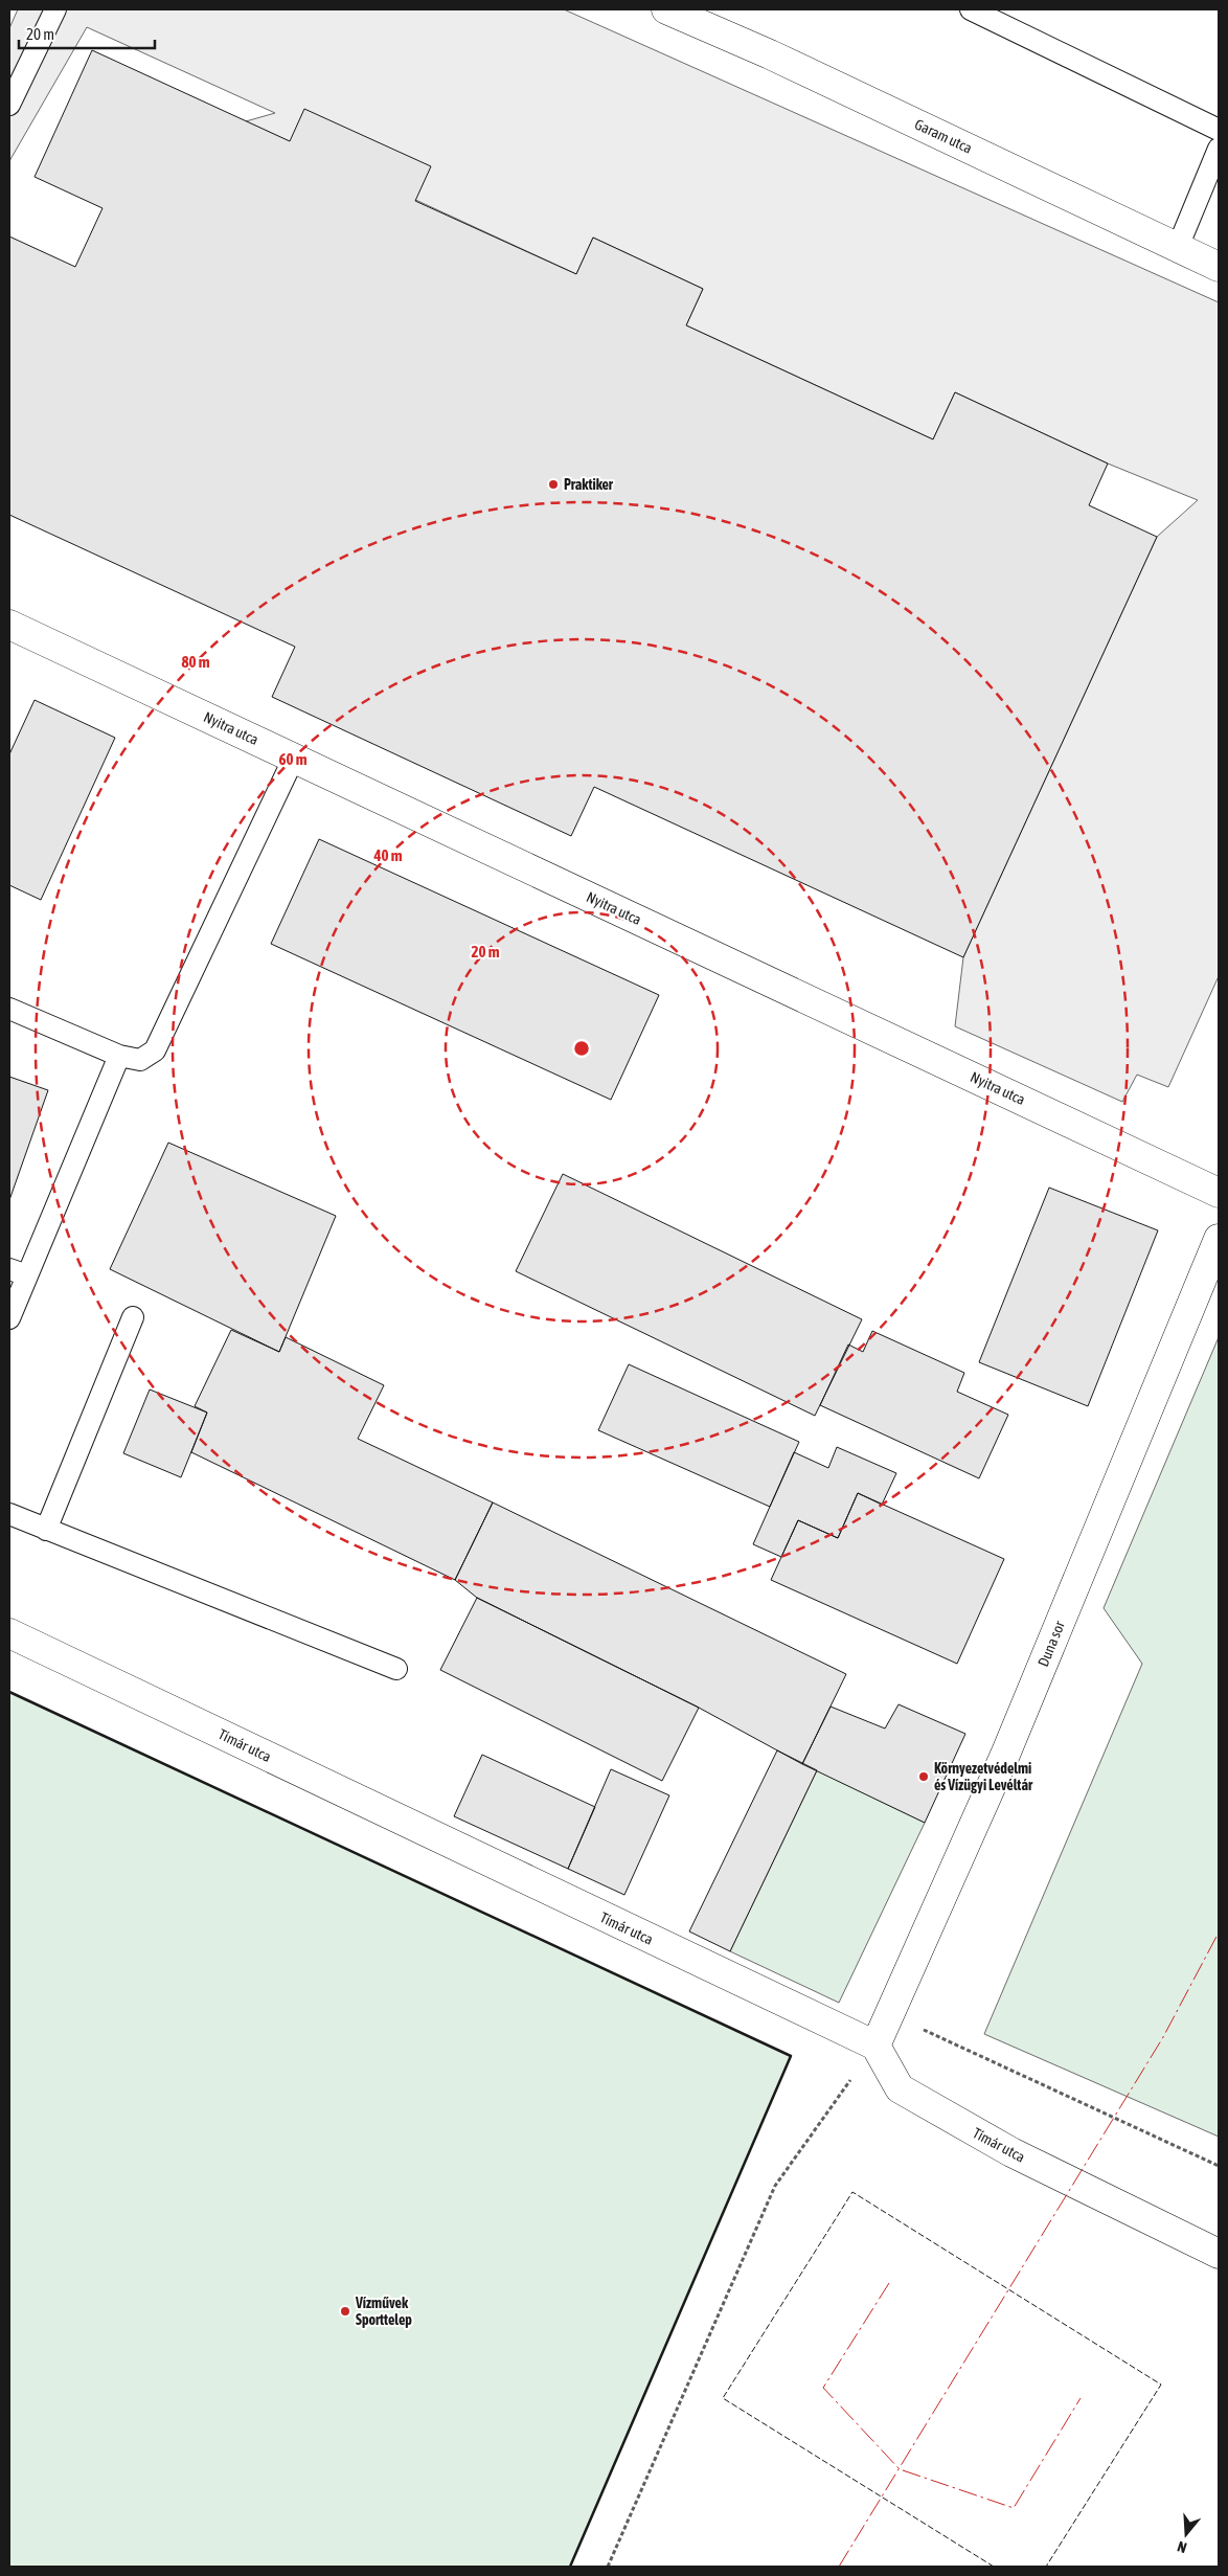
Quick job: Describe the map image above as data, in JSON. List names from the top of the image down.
{
  "streets": {
    "street": [
      "Garam utca",
      "Nyitra utca",
      "Duna sor",
      "Tímár utca"
    ]
  },
  "crossings": [
    ["Duna sor", "Tímár utca"]
  ],
  "places": ["Praktiker", "Környezetvédelmi és Vízügyi Levéltár", "Vízművek Sporttelep"],
  "scale_bar": "20 m",
  "north": "bottom",
  "rings": [
    "80 m",
    "60 m",
    "40 m",
    "20 m"
  ]
}
